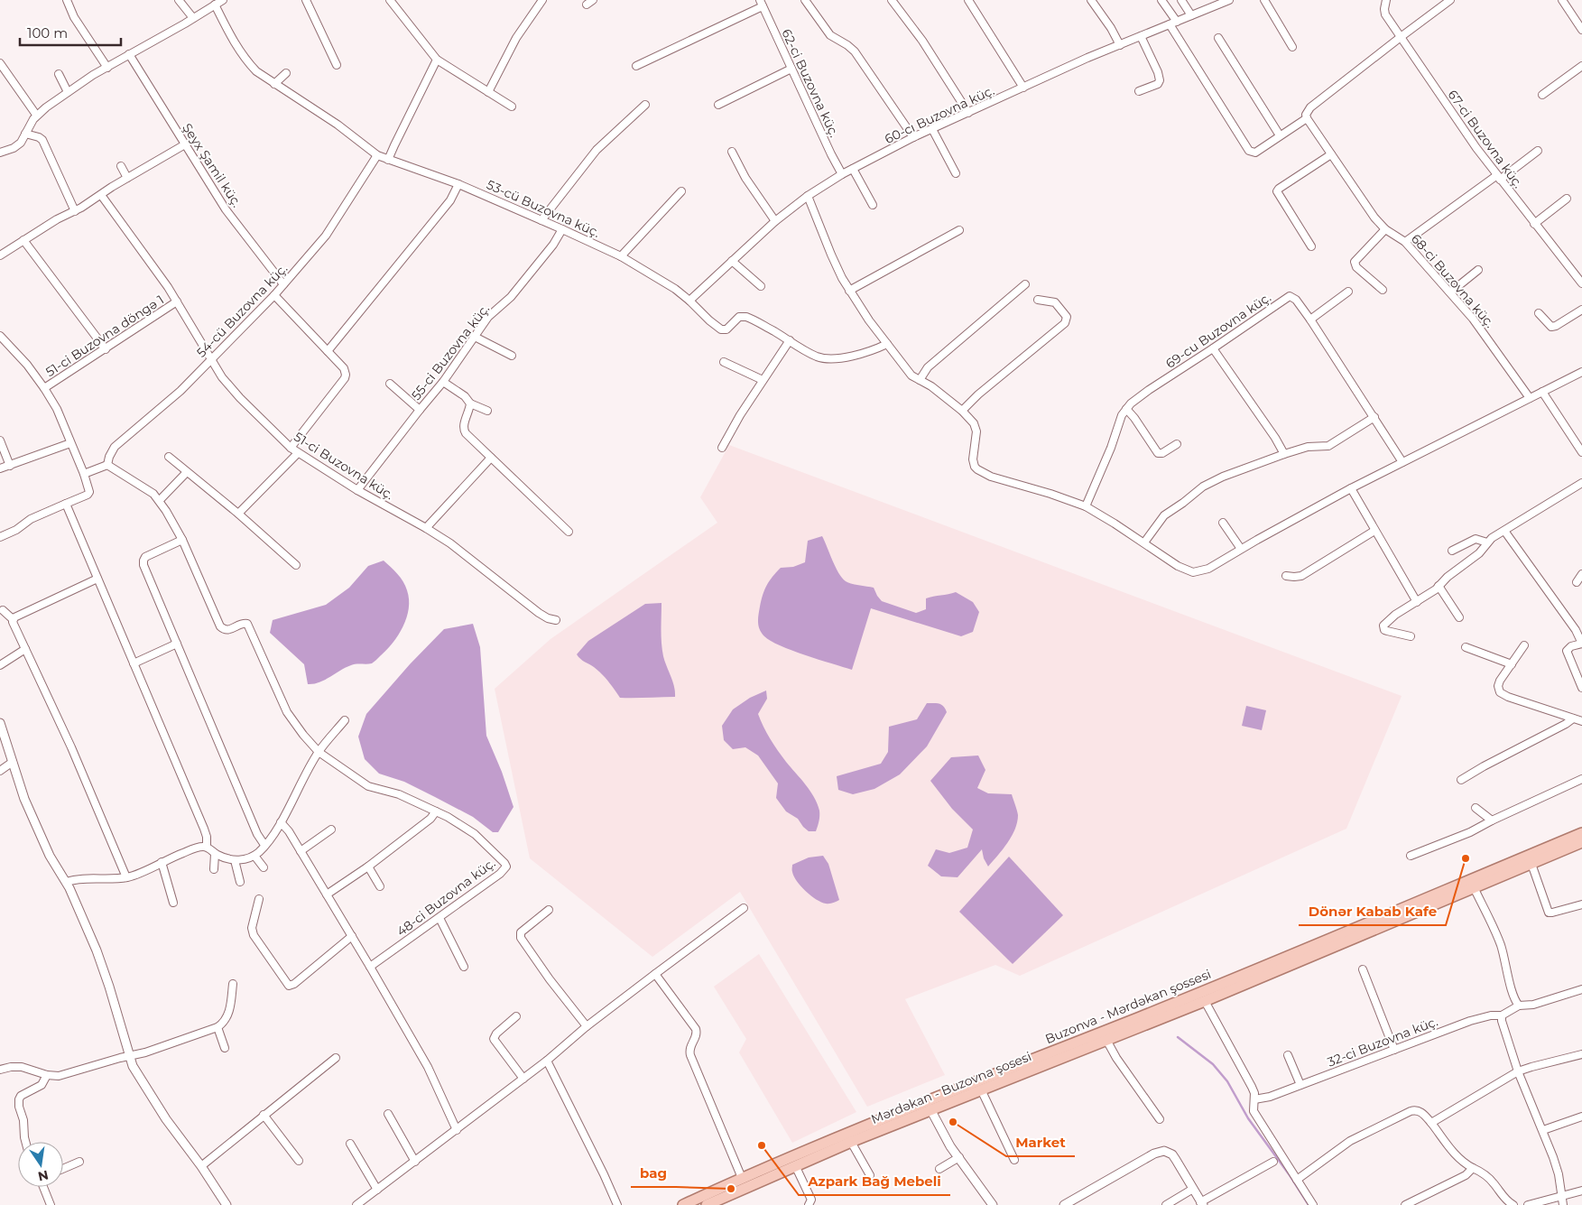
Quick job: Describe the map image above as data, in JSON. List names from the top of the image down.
{
  "streets": {
    "main road": ["Buzonva - Mərdəkan şossesi", "Mərdəkan - Buzovna şosesi"],
    "street": [
      "62-ci Buzovna küç.",
      "60-cı Buzovna küç.",
      "67-ci Buzovna küç.",
      "Şeyx Şamil küç.",
      "53-cü Buzovna küç.",
      "68-ci Buzovna küç.",
      "54-cü Buzovna küç.",
      "69-cu Buzovna küç.",
      "51-ci Buzovna döngə 1",
      "55-ci Buzovna küç.",
      "51-ci Buzovna küç.",
      "48-ci Buzovna küç.",
      "32-ci Buzovna küç."
    ]
  },
  "crossings": [
    ["62-ci Buzovna küç.", "60-cı Buzovna küç."],
    ["60-cı Buzovna küç.", "53-cü Buzovna küç."],
    ["Şeyx Şamil küç.", "54-cü Buzovna küç."],
    ["53-cü Buzovna küç.", "54-cü Buzovna küç."],
    ["53-cü Buzovna küç.", "55-ci Buzovna küç."],
    ["54-cü Buzovna küç.", "51-ci Buzovna küç."],
    ["54-cü Buzovna küç.", "48-ci Buzovna küç."],
    ["51-ci Buzovna döngə 1", "51-ci Buzovna küç."],
    ["55-ci Buzovna küç.", "51-ci Buzovna küç."]
  ],
  "places": [
    "Dönər Kabab Kafe",
    "Market",
    "Azpark Bağ Mebeli",
    "bag"
  ],
  "scale_bar": "100 m",
  "north": "bottom"
}
